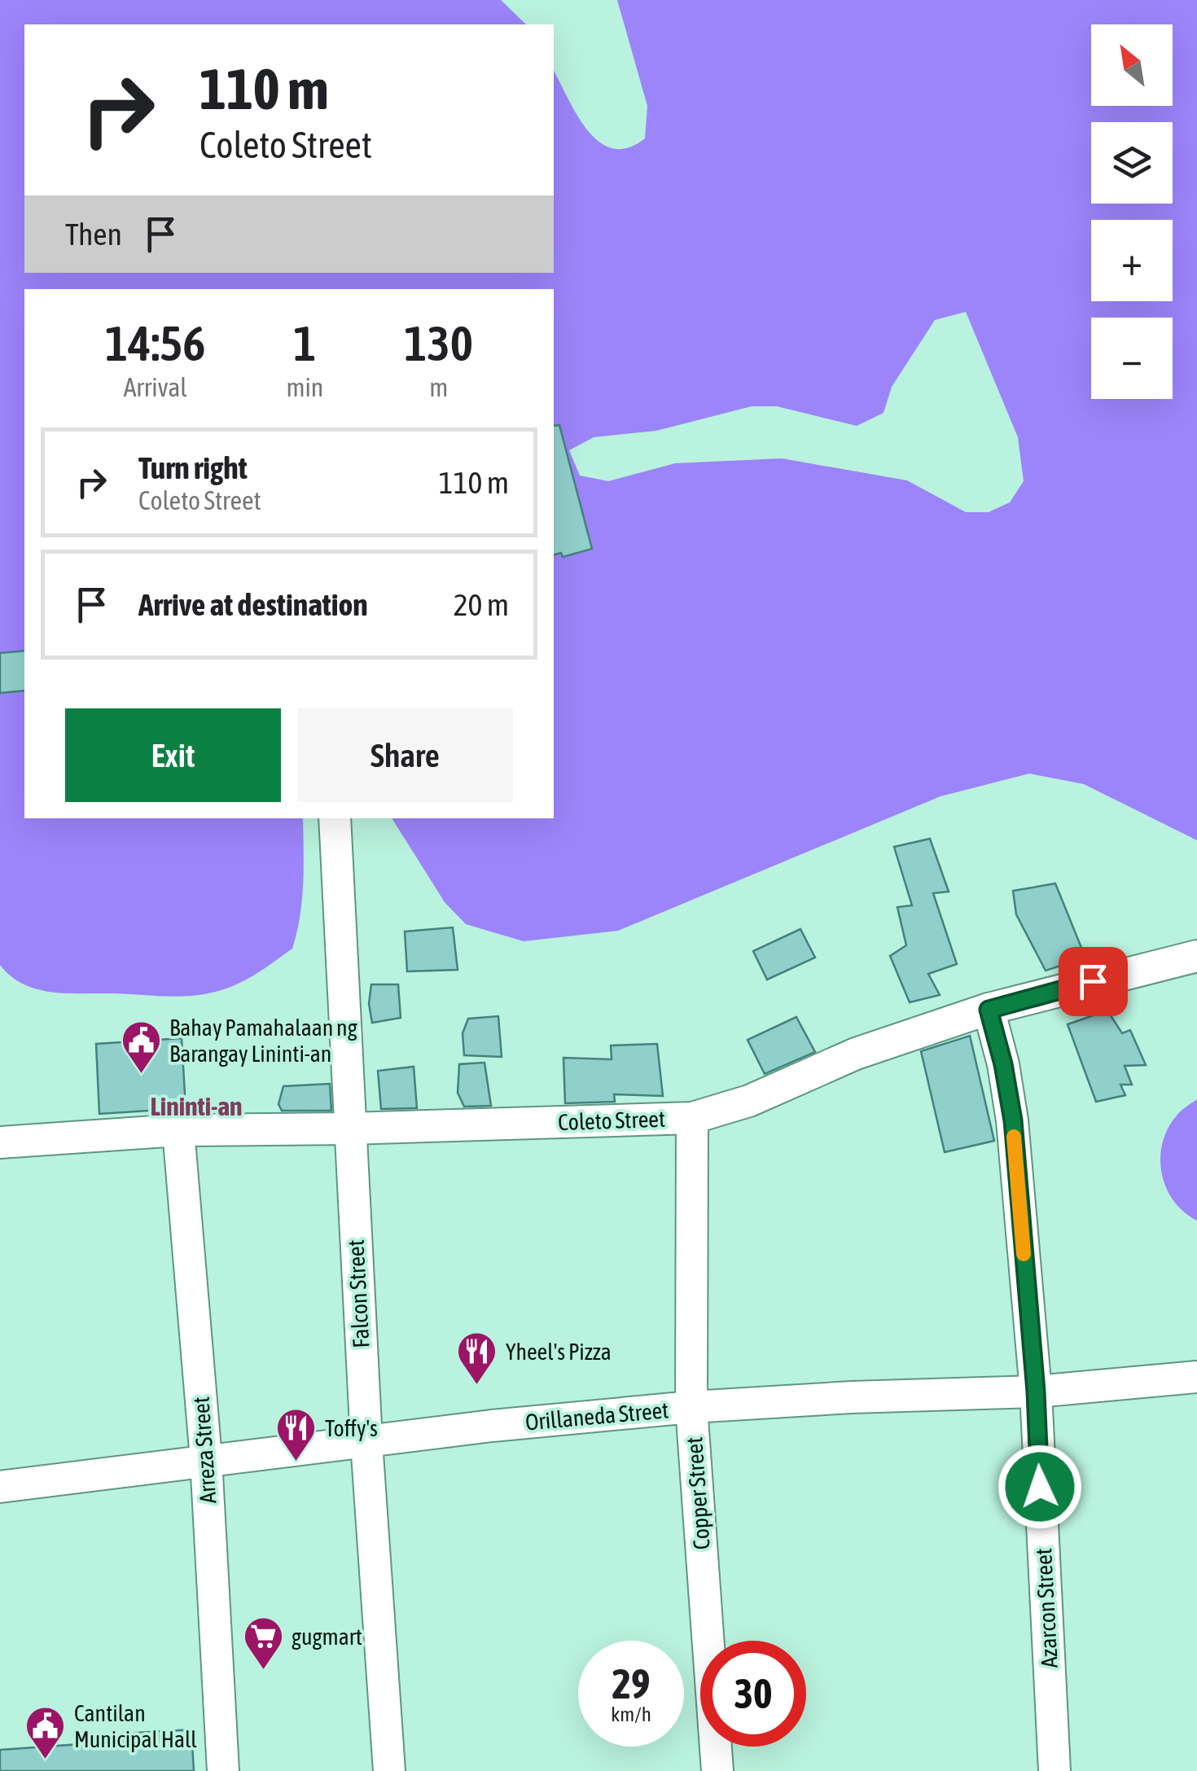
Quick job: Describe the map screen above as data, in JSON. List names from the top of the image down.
{
  "streets": {
    "street": [
      "Coleto Street",
      "Falcon Street",
      "Orillaneda Street",
      "Arreza Street",
      "Copper Street",
      "Azarcon Street"
    ]
  },
  "crossings": [
    ["Coleto Street", "Falcon Street"],
    ["Coleto Street", "Arreza Street"],
    ["Coleto Street", "Copper Street"],
    ["Coleto Street", "Azarcon Street"],
    ["Falcon Street", "Orillaneda Street"],
    ["Orillaneda Street", "Arreza Street"],
    ["Orillaneda Street", "Copper Street"],
    ["Orillaneda Street", "Azarcon Street"]
  ],
  "districts": ["Lininti-an"],
  "places": {
    "public building": ["Bahay Pamahalaan ng Barangay Lininti-an", "Cantilan Municipal Hall"],
    "restaurant": ["Yheel's Pizza", "Toffy's"],
    "supermarket": ["gugmart"]
  },
  "north": "top left",
  "page": {
    "map_buttons": ["+", "−"],
    "turn": ["110 m", "Coleto Street"],
    "then": "Then",
    "eta": [
      "14:56",
      "Arrival",
      "1",
      "min",
      "130",
      "m"
    ],
    "list": [
      {
        "name": "Turn right",
        "note": "Coleto Street",
        "value": "110 m"
      },
      {
        "name": "Arrive at destination",
        "value": "20 m"
      }
    ],
    "buttons": ["Exit", "Share"],
    "speed": "29 km/h",
    "limit": "30"
  }
}
